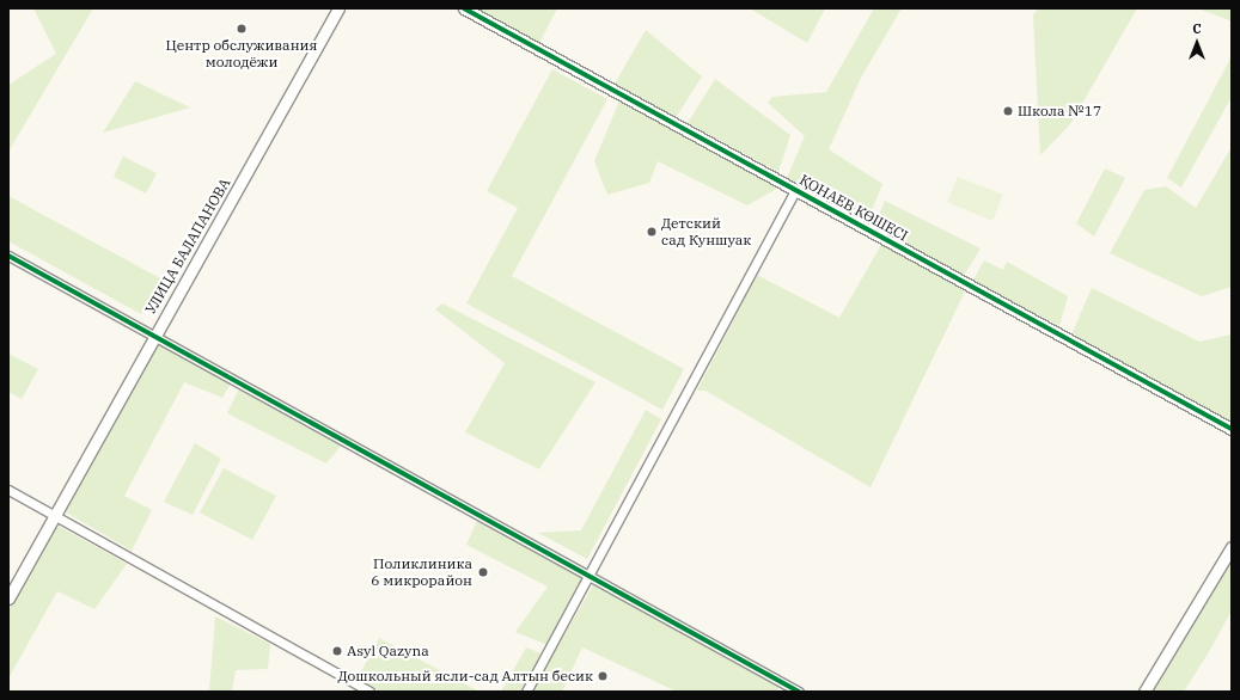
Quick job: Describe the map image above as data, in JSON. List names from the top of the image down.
{
  "streets": {
    "street": ["ҚОНАЕВ КӨШЕСІ", "УЛИЦА БАЛАПАНОВА"]
  },
  "places": [
    "Центр обслуживания молодёжи",
    "Школа №17",
    "Детский сад Куншуак",
    "Поликлиника 6 микрорайон",
    "Asyl Qazyna",
    "Дошкольный ясли-сад Алтын бесик"
  ],
  "north": "top"
}
